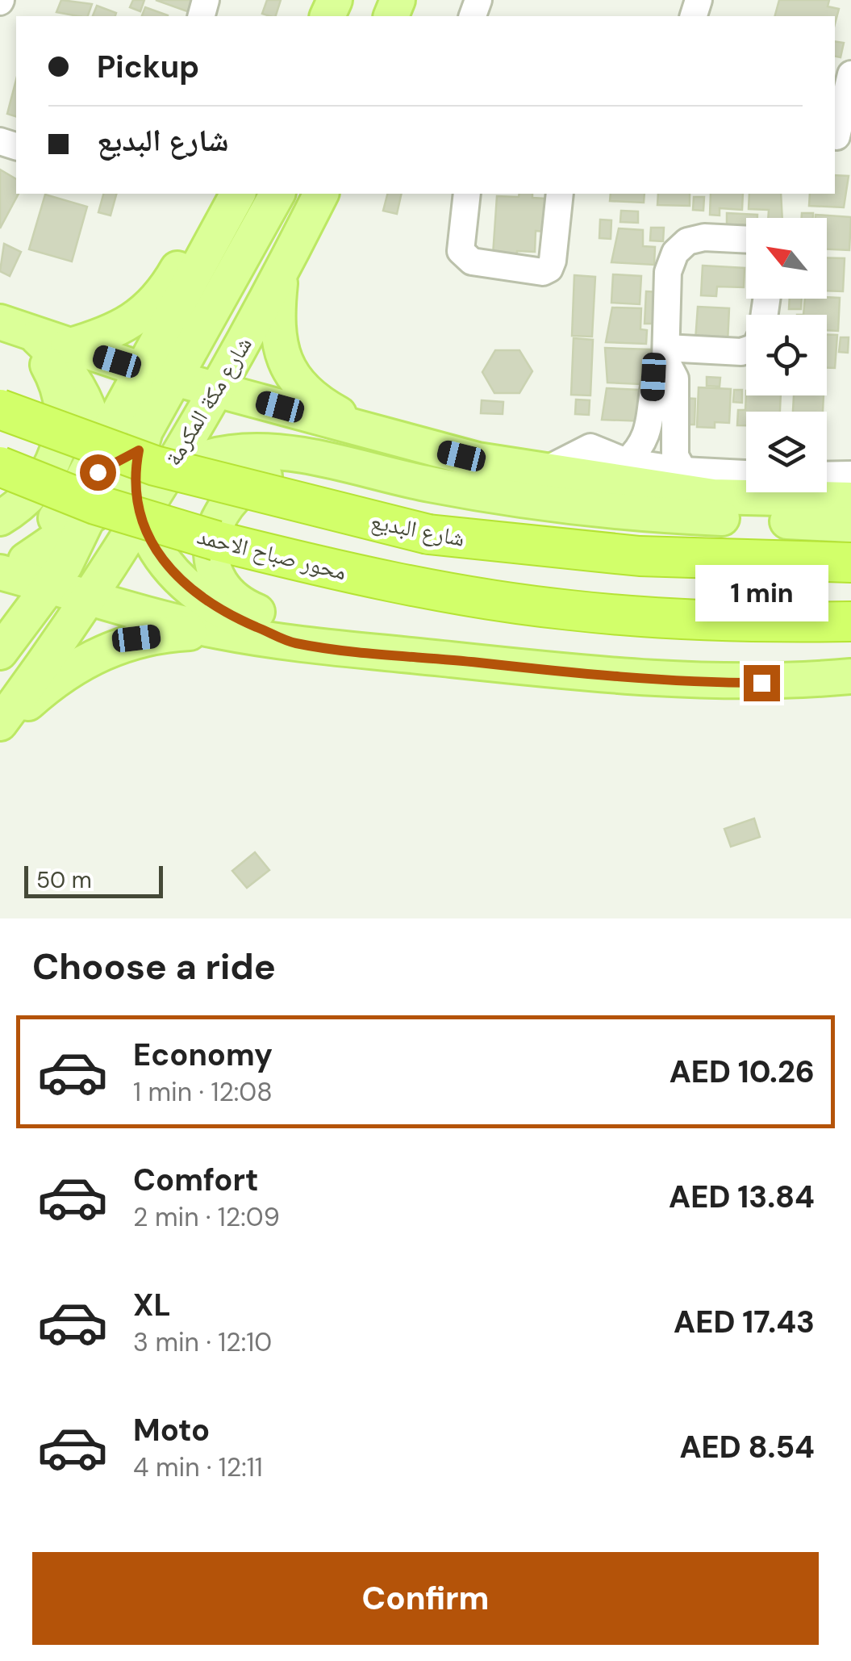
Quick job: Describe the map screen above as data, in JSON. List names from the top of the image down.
{
  "streets": {
    "highway": ["شارع البديع", "محور صباح الاحمد"],
    "main road": ["شارع مكة المكرمة"]
  },
  "scale_bar": "50 m",
  "north": "top left",
  "page": {
    "banner": ["Pickup", "شارع البديع"],
    "bubble": "1 min",
    "scale": "50 m",
    "heading": "Choose a ride",
    "list": [
      {
        "name": "Economy",
        "note": "1 min · 12:08",
        "value": "AED 10.26"
      },
      {
        "name": "Comfort",
        "note": "2 min · 12:09",
        "value": "AED 13.84"
      },
      {
        "name": "XL",
        "note": "3 min · 12:10",
        "value": "AED 17.43"
      },
      {
        "name": "Moto",
        "note": "4 min · 12:11",
        "value": "AED 8.54"
      }
    ],
    "buttons": "Confirm"
  }
}
